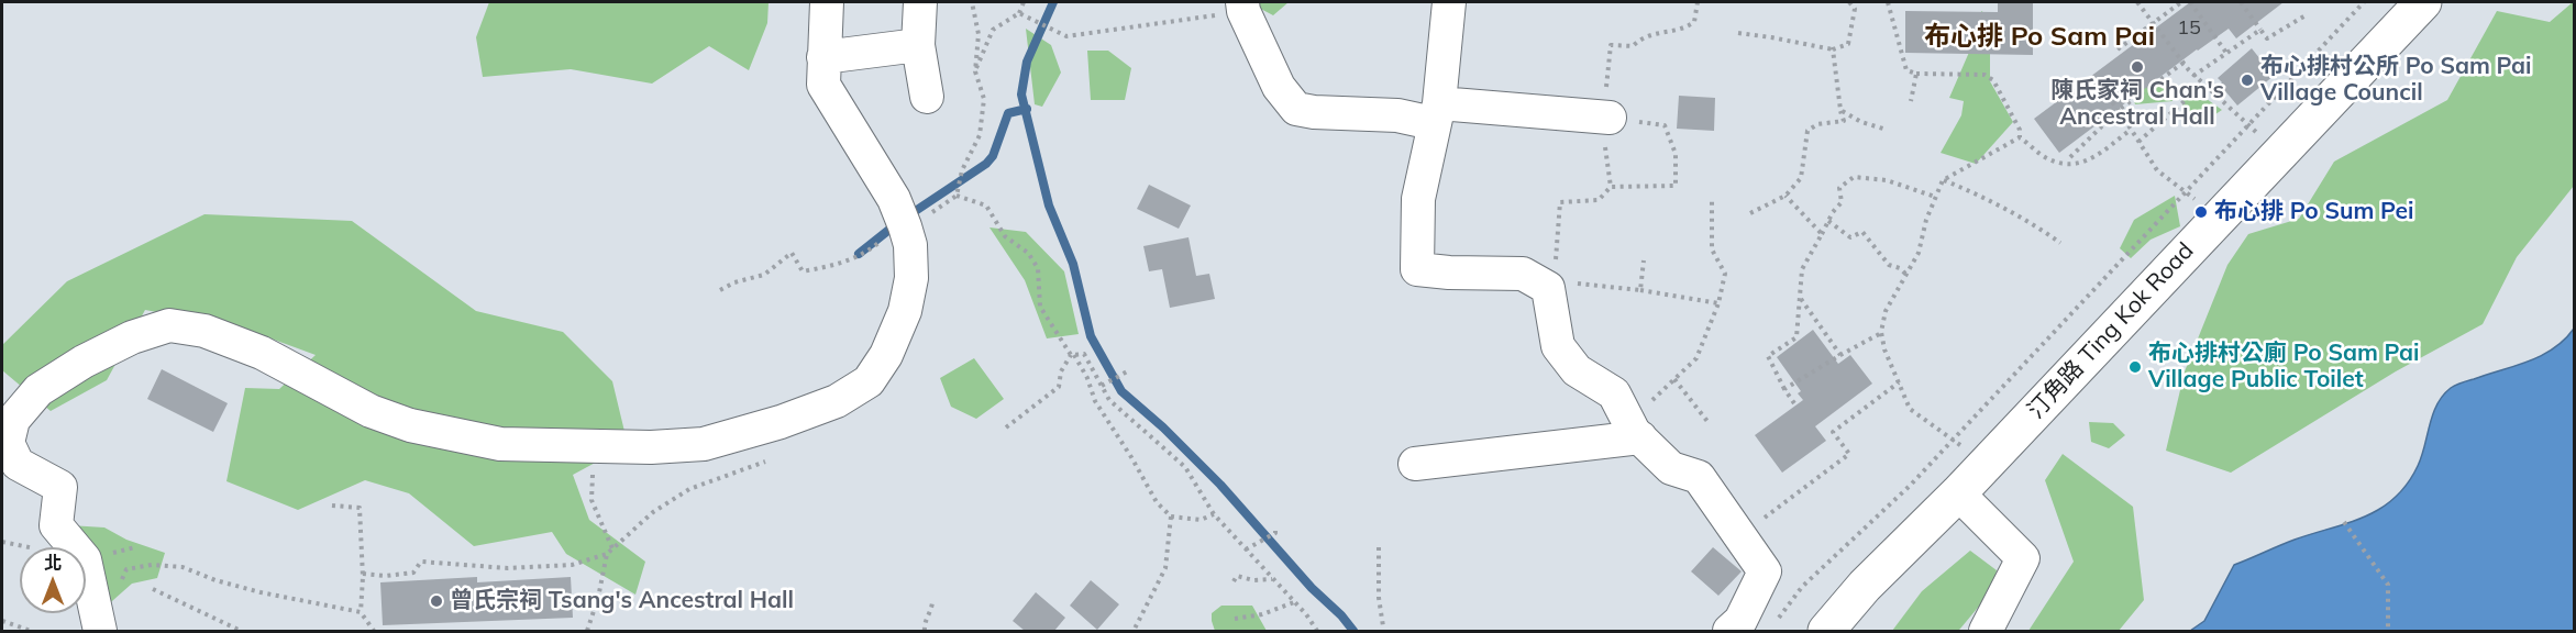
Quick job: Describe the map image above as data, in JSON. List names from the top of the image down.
{
  "streets": {
    "main road": ["汀角路 Ting Kok Road"]
  },
  "districts": ["布心排 Po Sam Pai"],
  "places": [
    "陳氏家祠 Chan's Ancestral Hall",
    "布心排村公所 Po Sam Pai Village Council",
    "布心排 Po Sum Pei",
    "布心排村公廁 Po Sam Pai Village Public Toilet",
    "曾氏宗祠 Tsang's Ancestral Hall"
  ],
  "house_numbers": ["15"],
  "north": "top"
}
